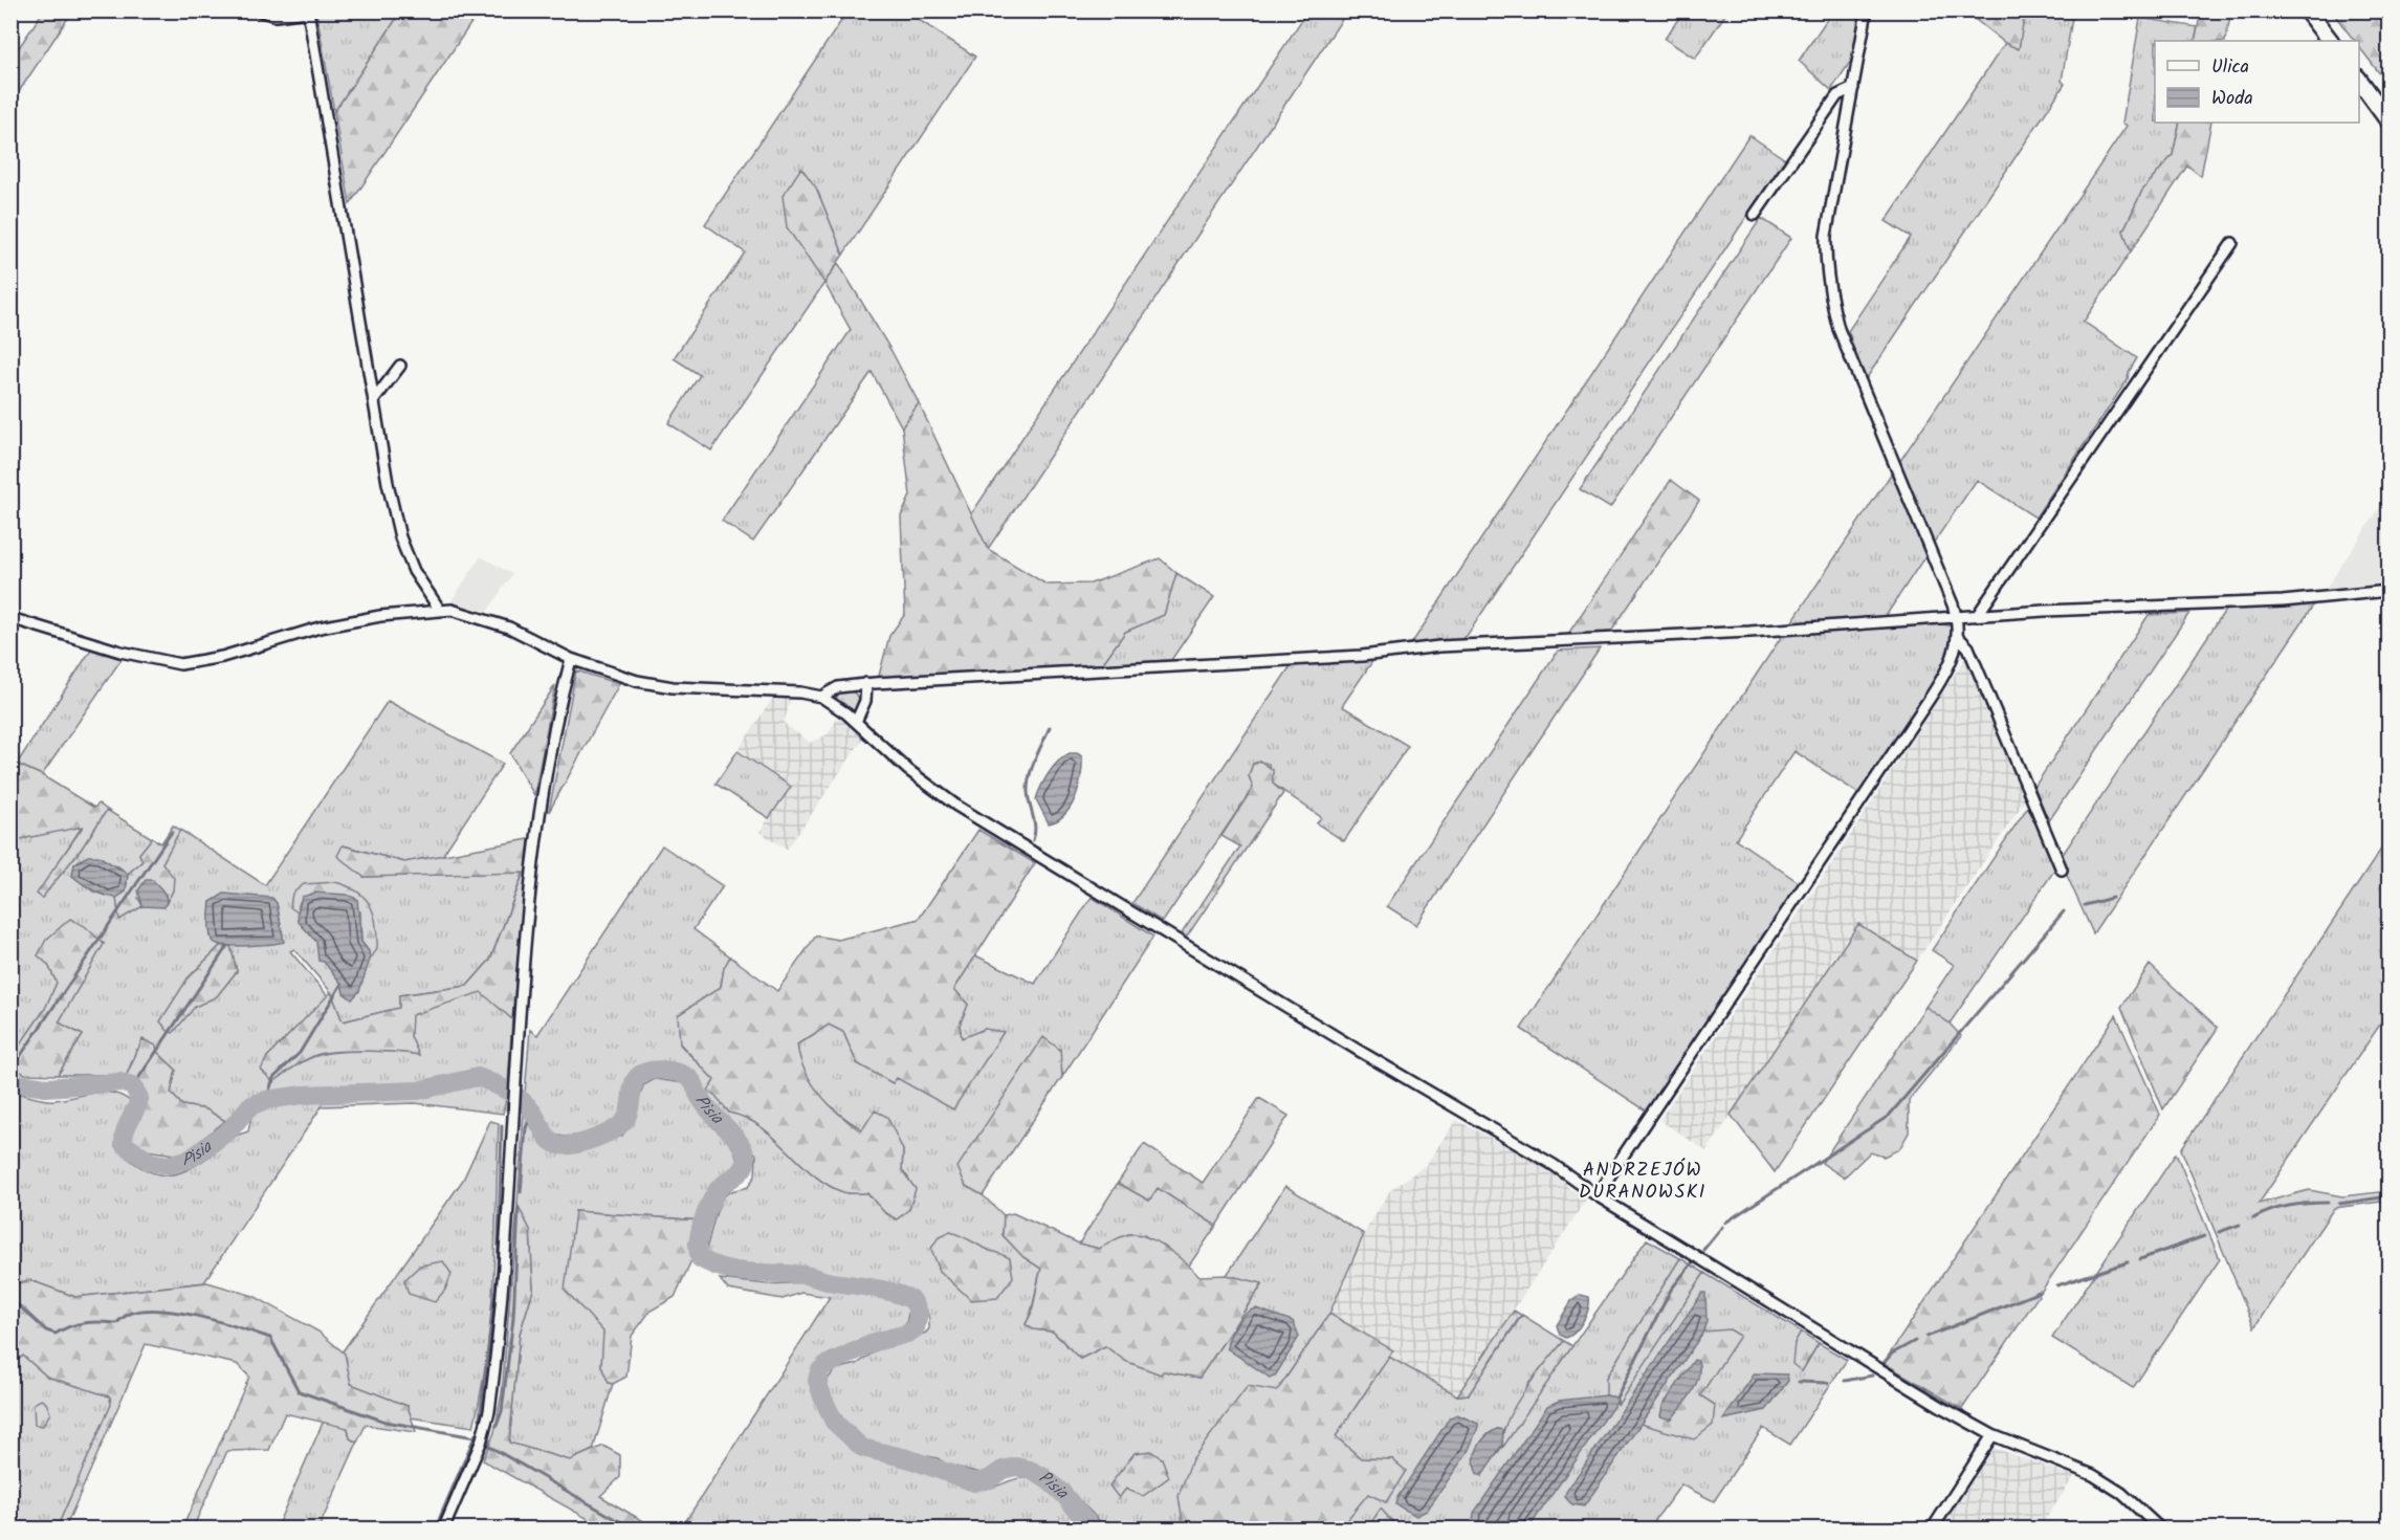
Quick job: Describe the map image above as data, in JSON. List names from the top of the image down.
{
  "districts": ["ANDRZEJÓW DURANOWSKI"],
  "water": ["Pisia"],
  "legend": ["Ulica", "Woda"]
}
